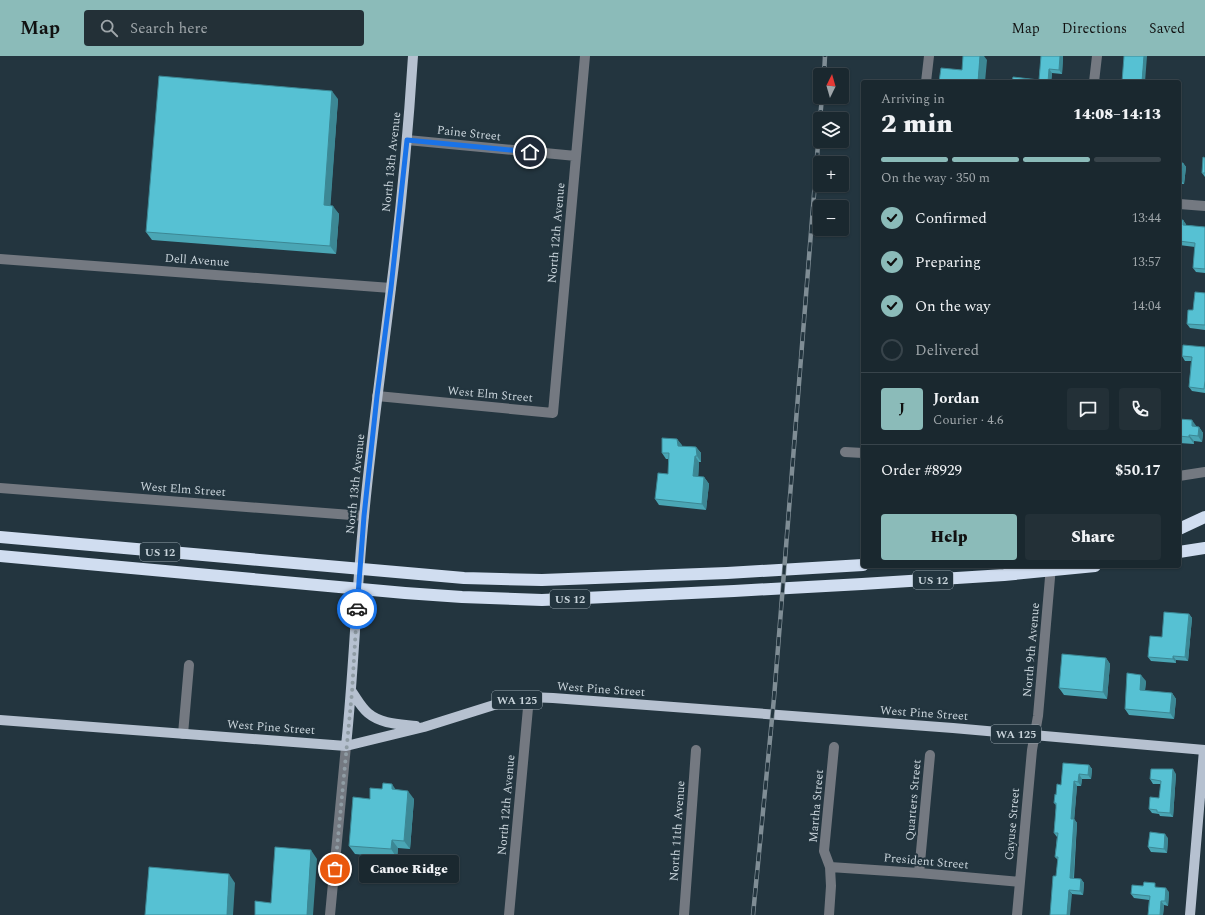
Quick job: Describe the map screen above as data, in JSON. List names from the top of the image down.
{
  "streets": {
    "highway": ["US 12"],
    "main road": ["North 13th Avenue", "West Pine Street", "WA 125"],
    "street": [
      "Paine Street",
      "North 12th Avenue",
      "Dell Avenue",
      "West Elm Street",
      "North 9th Avenue",
      "Quarters Street",
      "Martha Street",
      "Cayuse Street",
      "North 11th Avenue",
      "President Street"
    ]
  },
  "crossings": [
    ["Paine Street", "North 13th Avenue"],
    ["Paine Street", "North 12th Avenue"],
    ["North 13th Avenue", "Dell Avenue"],
    ["North 13th Avenue", "West Elm Street"],
    ["North 13th Avenue", "West Pine Street"],
    ["North 13th Avenue", "WA 125"],
    ["North 12th Avenue", "West Elm Street"],
    ["North 12th Avenue", "West Pine Street"],
    ["North 9th Avenue", "West Pine Street"],
    ["North 9th Avenue", "Cayuse Street"],
    ["West Pine Street", "WA 125"],
    ["West Pine Street", "Cayuse Street"],
    ["Quarters Street", "President Street"],
    ["Martha Street", "President Street"],
    ["Cayuse Street", "President Street"]
  ],
  "places": ["Canoe Ridge"],
  "north": "top",
  "page": {
    "header": "Map",
    "search": "Search here",
    "nav": ["Map", "Directions", "Saved"],
    "map_buttons": ["+", "−"],
    "heading": ["2 min", "Arriving in", "14:08–14:13"],
    "panel": [
      "Jordan",
      "Courier · 4.6",
      "Order #8929",
      "$50.17"
    ],
    "bar": "On the way · 350 m",
    "list": [
      ["Confirmed", "13:44"],
      ["Preparing", "13:57"],
      ["On the way", "14:04"],
      "Delivered"
    ],
    "round": "J",
    "buttons": ["Help", "Share"],
    "bubble": "Canoe Ridge"
  }
}
